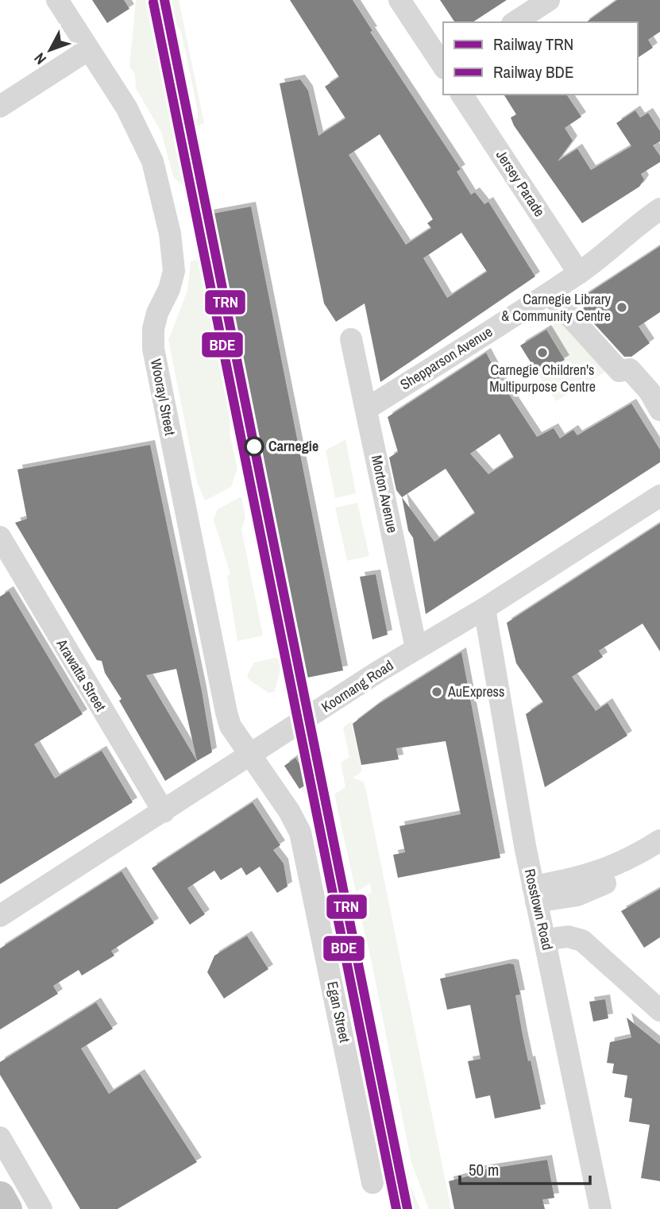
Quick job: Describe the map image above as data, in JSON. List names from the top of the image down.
{
  "streets": {
    "street": [
      "Jersey Parade",
      "Shepparson Avenue",
      "Woorayl Street",
      "Morton Avenue",
      "Arawatta Street",
      "Koornang Road",
      "Rosstown Road",
      "Egan Street"
    ]
  },
  "crossings": [
    ["Jersey Parade", "Shepparson Avenue"],
    ["Shepparson Avenue", "Morton Avenue"],
    ["Woorayl Street", "Koornang Road"],
    ["Woorayl Street", "Egan Street"],
    ["Morton Avenue", "Koornang Road"],
    ["Arawatta Street", "Koornang Road"],
    ["Koornang Road", "Rosstown Road"],
    ["Koornang Road", "Egan Street"]
  ],
  "places": [
    "Carnegie Library & Community Centre",
    "Carnegie Children's Multipurpose Centre",
    "Carnegie",
    "AuExpress"
  ],
  "lines": ["rail line TRN", "rail line BDE"],
  "legend": ["Railway TRN", "Railway BDE"],
  "scale_bar": "50 m",
  "north": "bottom left"
}
